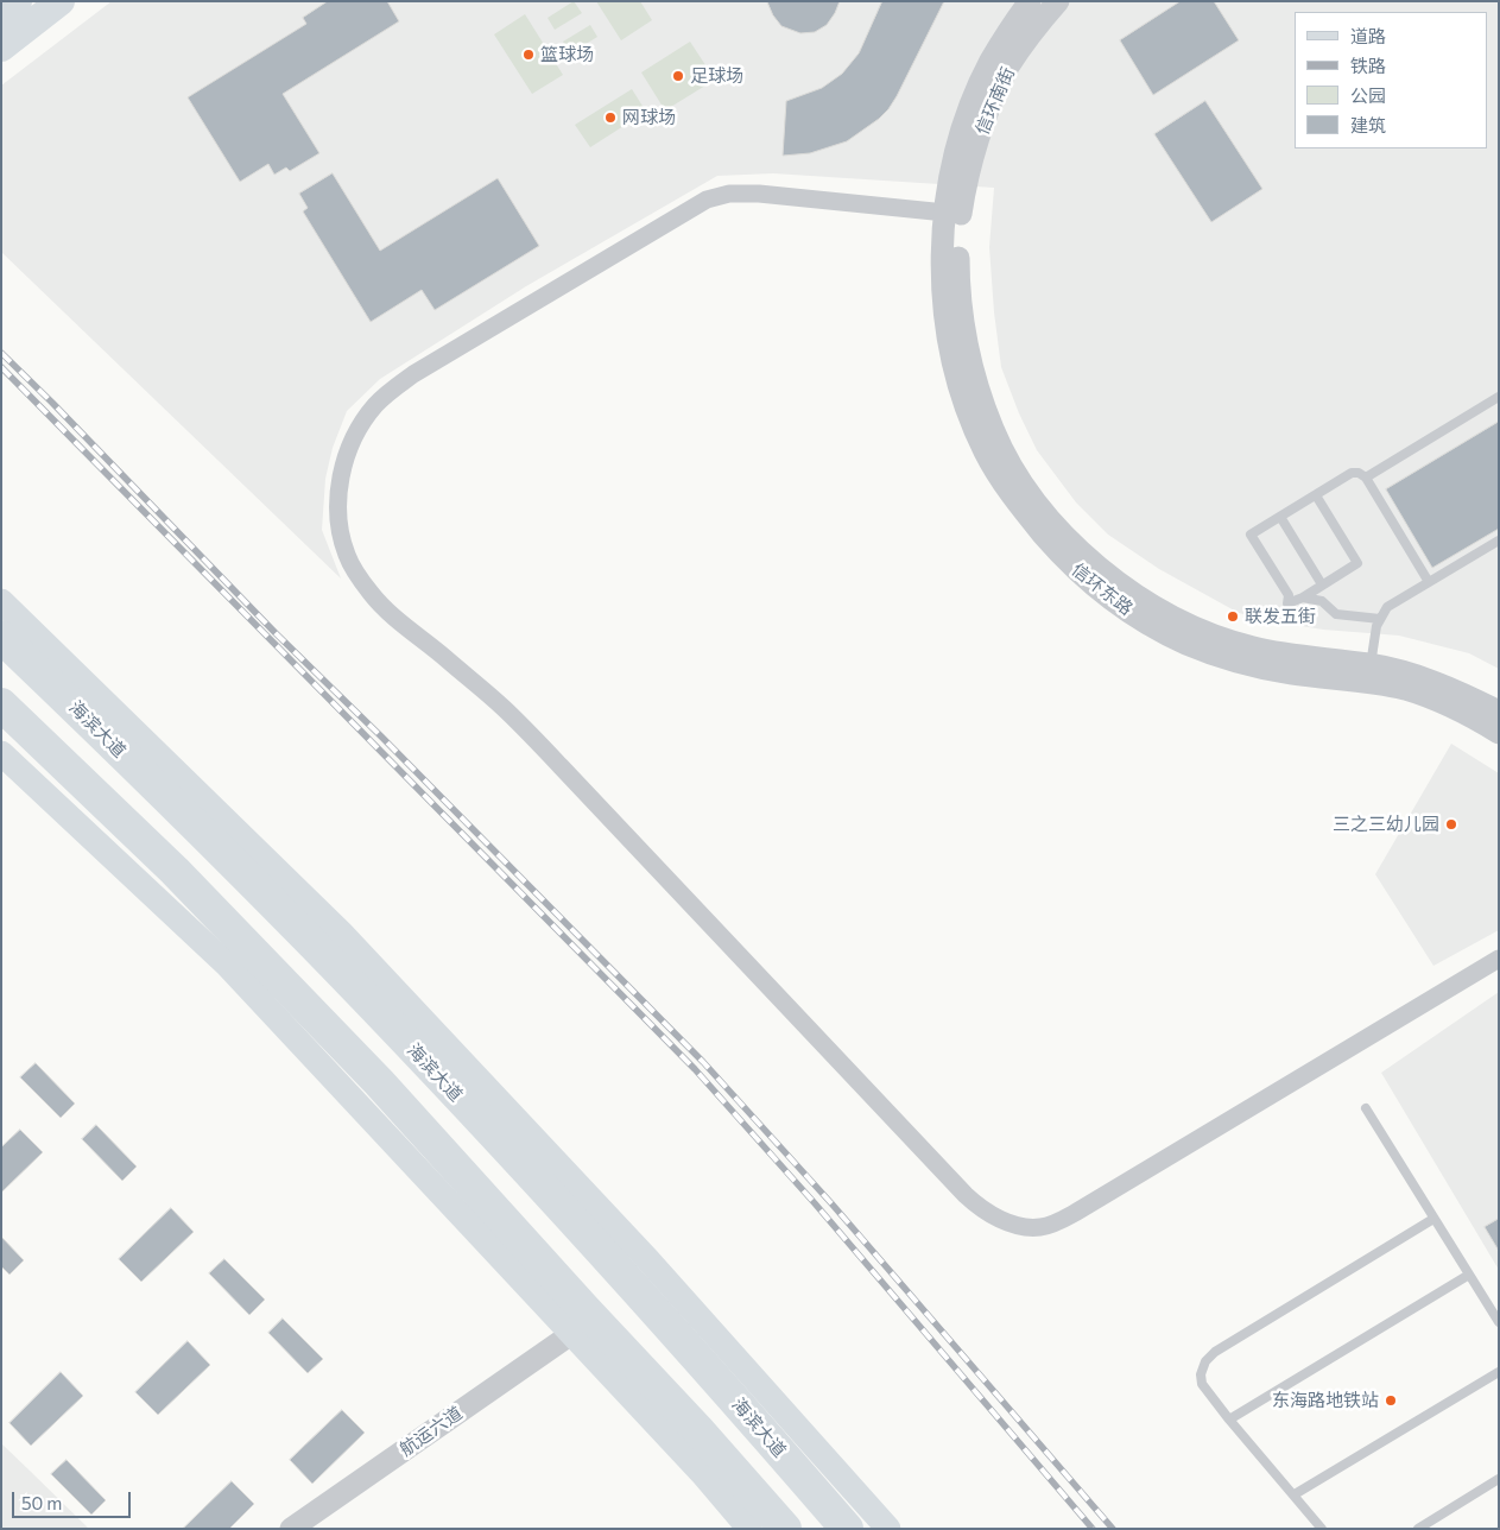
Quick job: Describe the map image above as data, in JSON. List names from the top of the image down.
{
  "streets": {
    "highway": ["海滨大道"],
    "street": ["信环南街", "信环东路", "航运六道"]
  },
  "crossings": [
    ["信环南街", "信环东路"]
  ],
  "places": [
    "篮球场",
    "足球场",
    "网球场",
    "联发五街",
    "三之三幼儿园",
    "东海路地铁站"
  ],
  "legend": [
    "道路",
    "铁路",
    "公园",
    "建筑"
  ],
  "scale_bar": "50 m"
}
